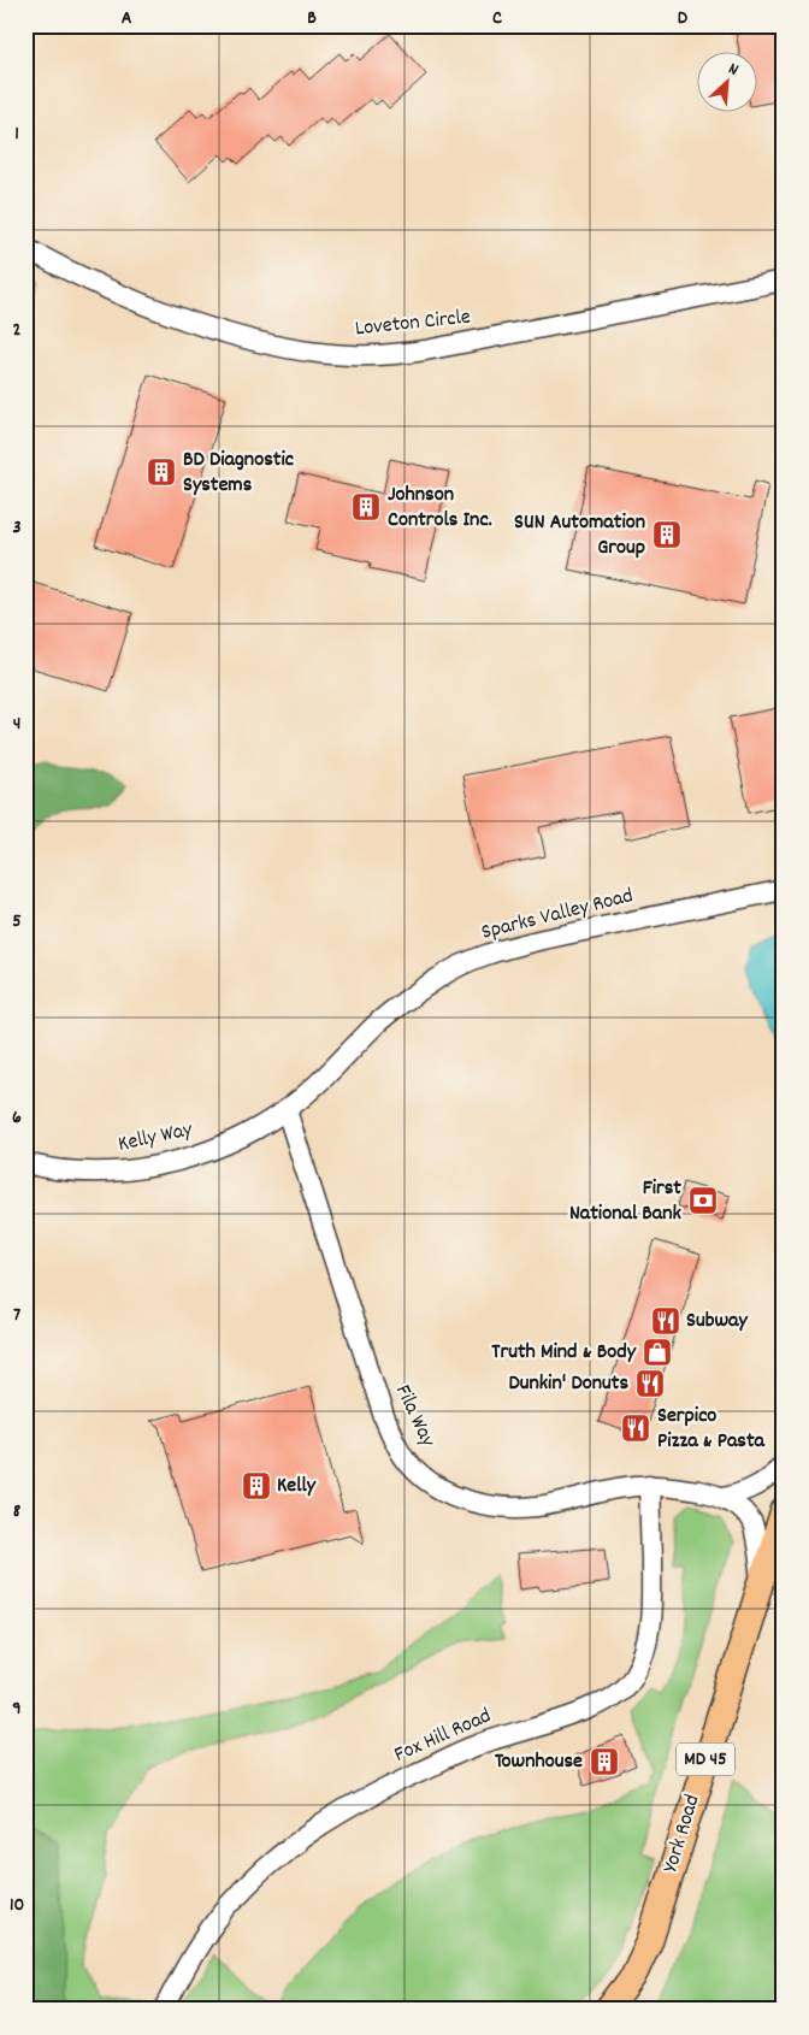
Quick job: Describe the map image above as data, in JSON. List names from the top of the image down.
{
  "streets": {
    "main road": ["MD 45", "York Road"],
    "street": [
      "Loveton Circle",
      "Sparks Valley Road",
      "Kelly Way",
      "Fila Way",
      "Fox Hill Road"
    ]
  },
  "crossings": [
    ["Sparks Valley Road", "Kelly Way"],
    ["Sparks Valley Road", "Fila Way"],
    ["Kelly Way", "Fila Way"],
    ["Fila Way", "Fox Hill Road"],
    ["Fila Way", "York Road"]
  ],
  "places": {
    "building": [
      "BD Diagnostic Systems",
      "Johnson Controls Inc.",
      "SUN Automation Group",
      "Kelly",
      "Townhouse"
    ],
    "bank": ["First National Bank"],
    "restaurant": ["Subway", "Dunkin' Donuts", "Serpico Pizza & Pasta"],
    "shop": ["Truth Mind & Body"]
  },
  "north": "top right",
  "grid": {
    "columns": [
      "A",
      "B",
      "C",
      "D"
    ],
    "rows": [
      "1",
      "2",
      "3",
      "4",
      "5",
      "6",
      "7",
      "8",
      "9",
      "10"
    ]
  }
}
